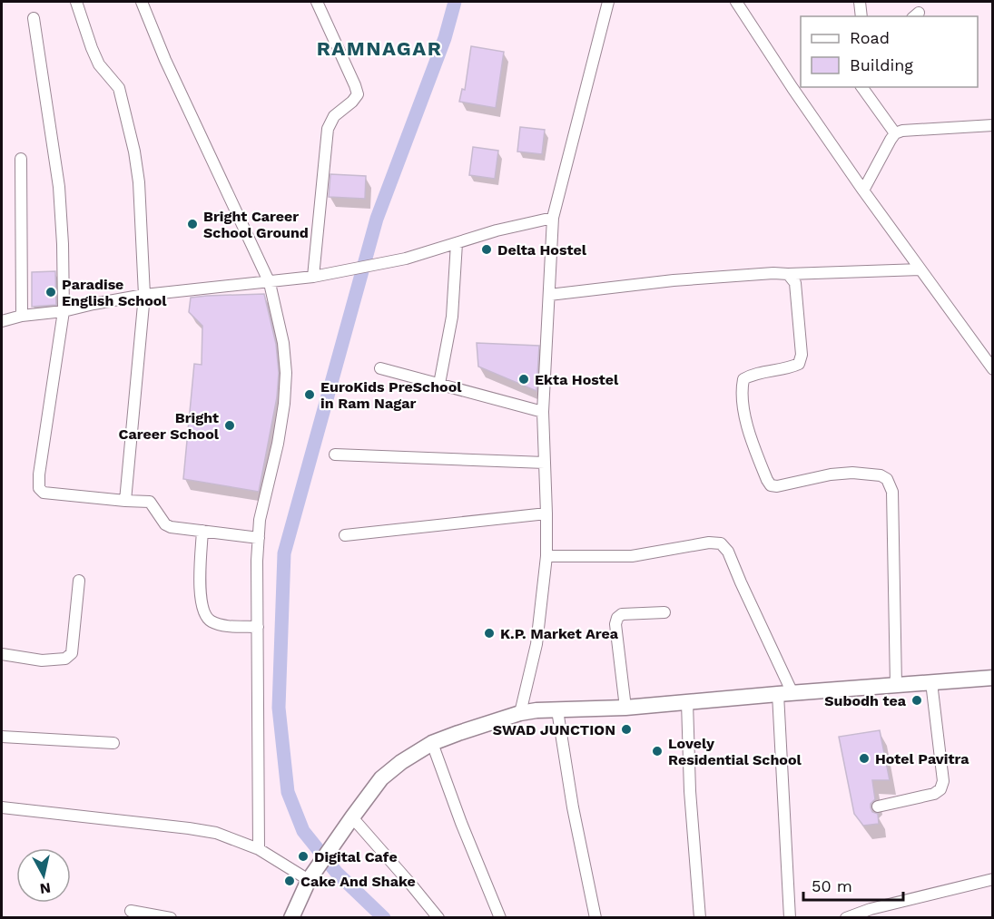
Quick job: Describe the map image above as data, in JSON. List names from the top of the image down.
{
  "districts": ["RAMNAGAR"],
  "places": [
    "Bright Career School Ground",
    "Delta Hostel",
    "Paradise English School",
    "Ekta Hostel",
    "EuroKids PreSchool in Ram Nagar",
    "Bright Career School",
    "K.P. Market Area",
    "Subodh tea",
    "SWAD JUNCTION",
    "Lovely Residential School",
    "Hotel Pavitra",
    "Digital Cafe",
    "Cake And Shake"
  ],
  "legend": ["Road", "Building"],
  "scale_bar": "50 m",
  "north": "bottom"
}
